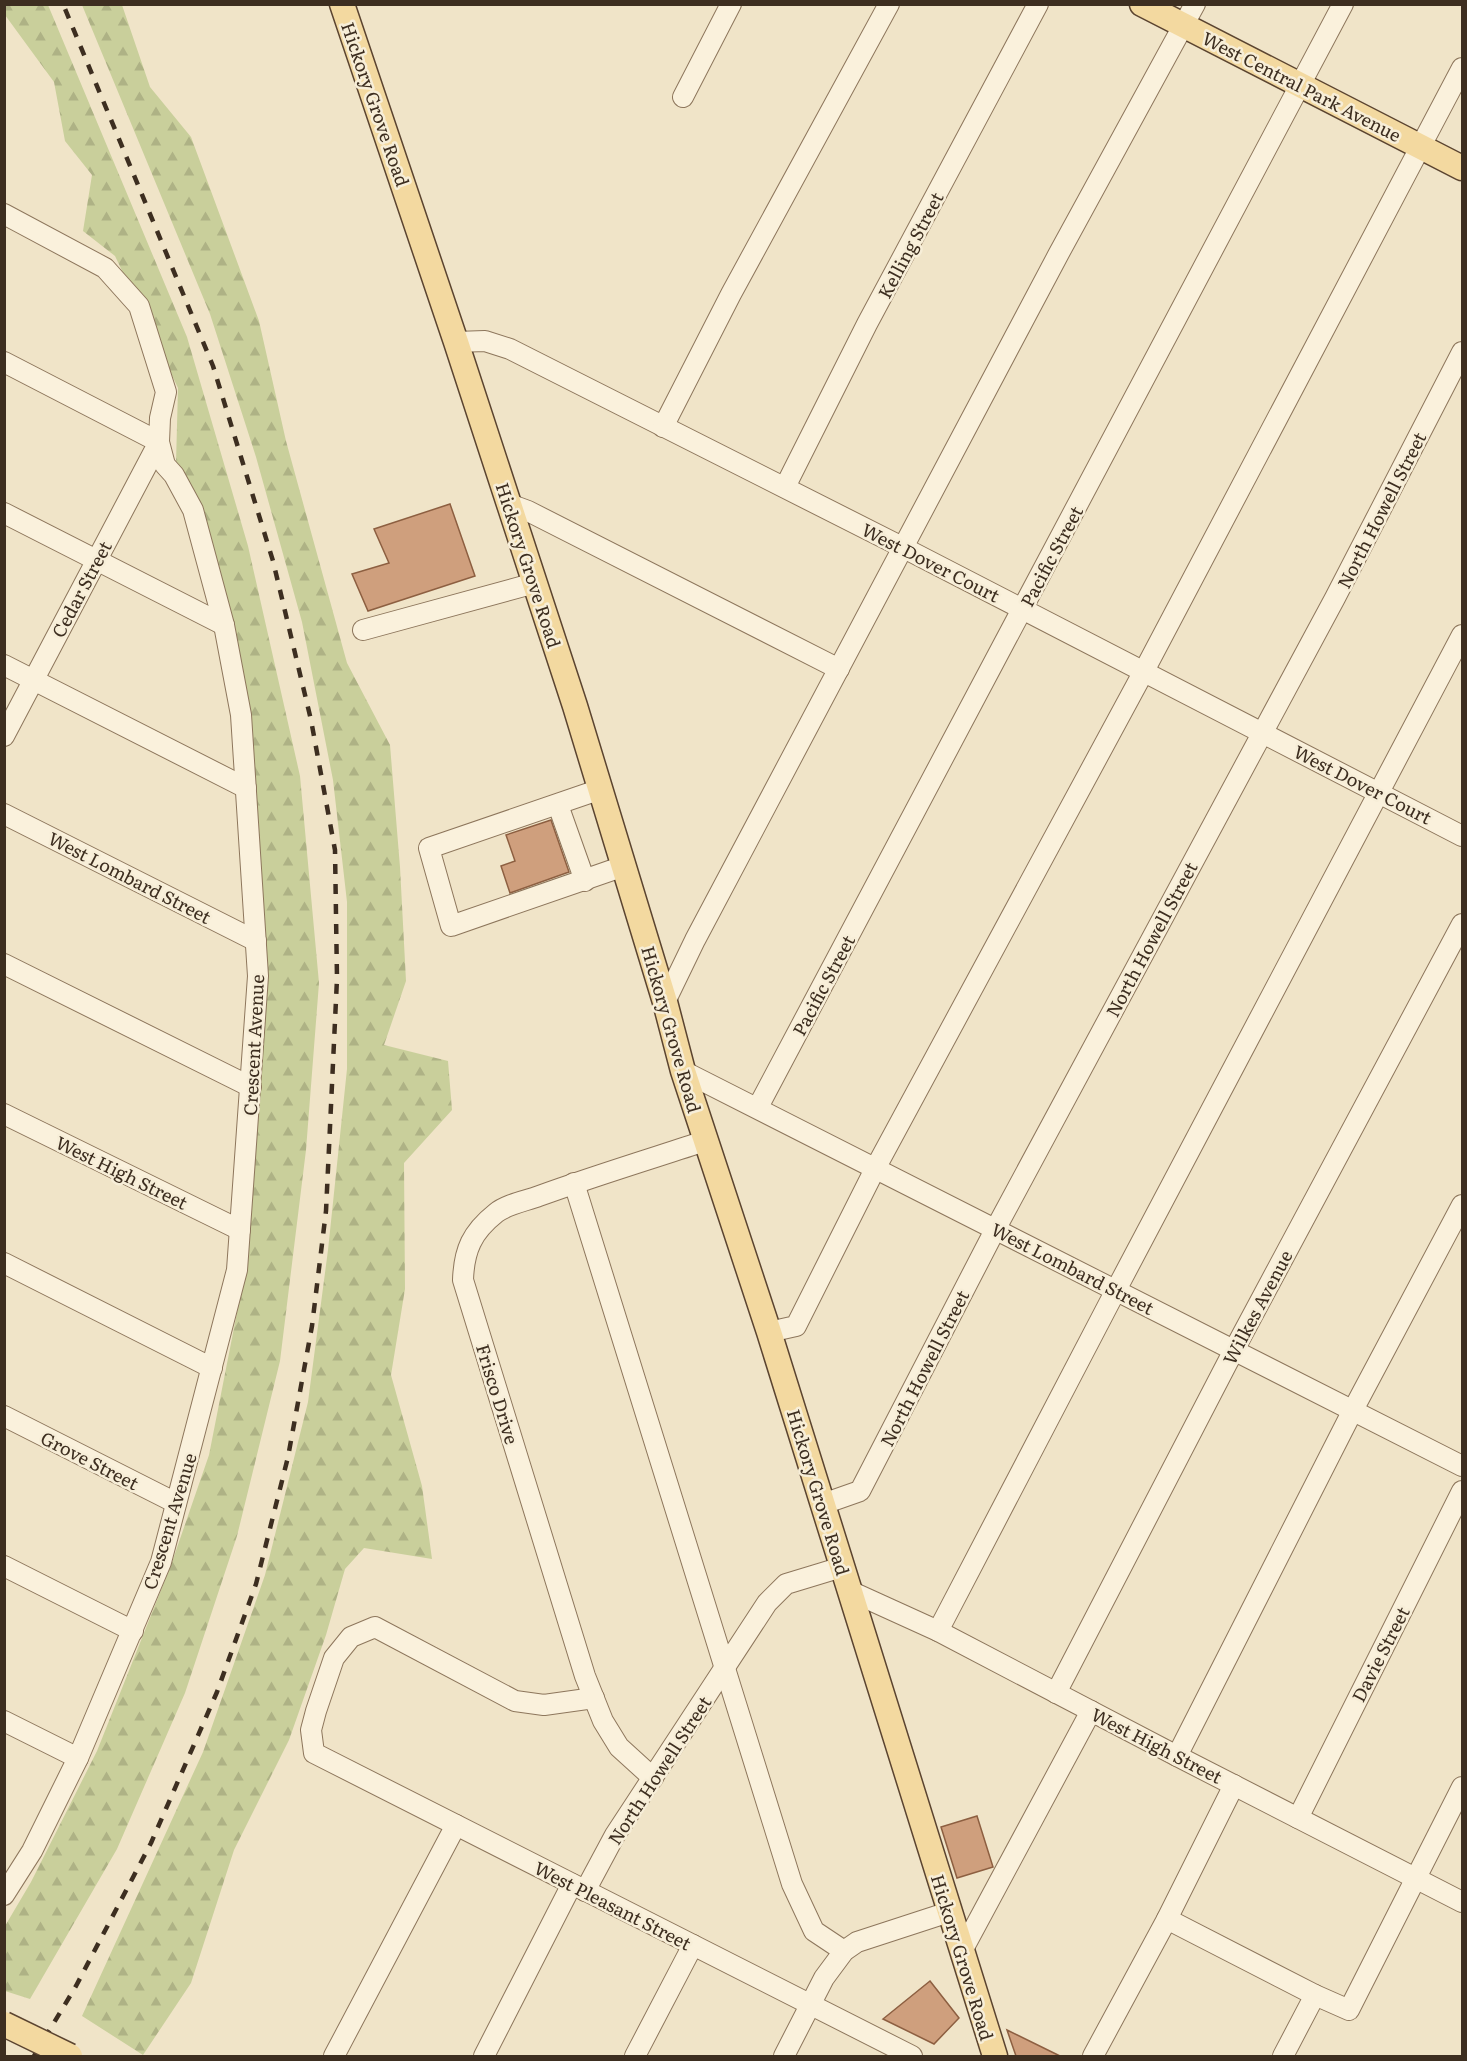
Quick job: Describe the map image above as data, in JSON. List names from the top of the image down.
{
  "streets": {
    "main road": ["West Central Park Avenue", "Hickory Grove Road"],
    "street": [
      "Kelling Street",
      "North Howell Street",
      "Pacific Street",
      "West Dover Court",
      "Cedar Street",
      "West Lombard Street",
      "Crescent Avenue",
      "West High Street",
      "Wilkes Avenue",
      "Frisco Drive",
      "Grove Street",
      "Davie Street",
      "West Pleasant Street"
    ]
  },
  "crossings": [
    ["West Central Park Avenue", "Pacific Street"],
    ["Hickory Grove Road", "North Howell Street"],
    ["Hickory Grove Road", "West Dover Court"],
    ["Hickory Grove Road", "West Lombard Street"],
    ["Hickory Grove Road", "West High Street"],
    ["Hickory Grove Road", "Frisco Drive"],
    ["Kelling Street", "West Dover Court"],
    ["North Howell Street", "West Dover Court"],
    ["North Howell Street", "West Lombard Street"],
    ["North Howell Street", "Frisco Drive"],
    ["North Howell Street", "West Pleasant Street"],
    ["Pacific Street", "West Dover Court"],
    ["Pacific Street", "West Lombard Street"],
    ["Cedar Street", "Crescent Avenue"],
    ["West Lombard Street", "Crescent Avenue"],
    ["West Lombard Street", "Wilkes Avenue"],
    ["Crescent Avenue", "West High Street"],
    ["Crescent Avenue", "Grove Street"],
    ["West High Street", "Wilkes Avenue"],
    ["West High Street", "Davie Street"],
    ["Frisco Drive", "West Pleasant Street"]
  ]
}
